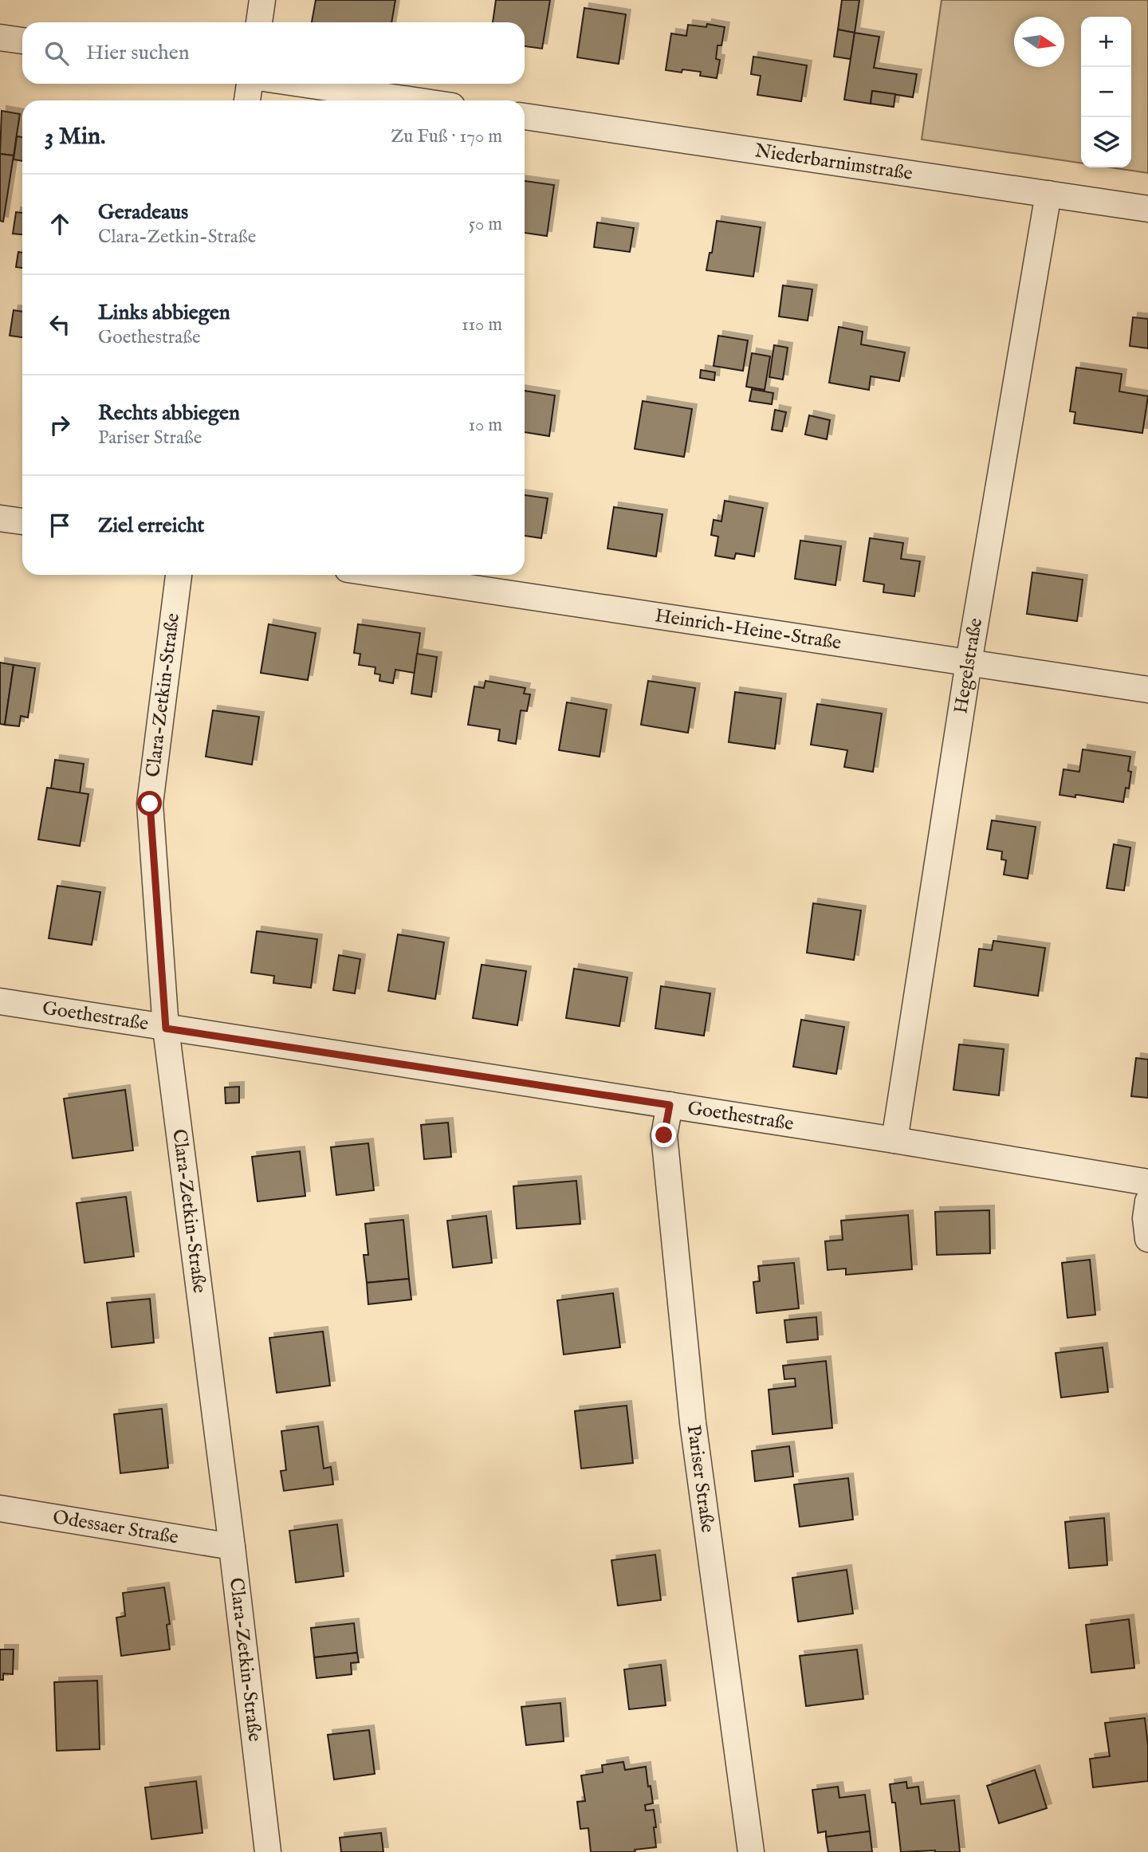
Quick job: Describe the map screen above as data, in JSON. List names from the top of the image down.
{
  "streets": {
    "street": [
      "Niederbarnimstraße",
      "Heinrich-Heine-Straße",
      "Hegelstraße",
      "Clara-Zetkin-Straße",
      "Goethestraße",
      "Pariser Straße",
      "Odessaer Straße"
    ]
  },
  "crossings": [
    ["Niederbarnimstraße", "Hegelstraße"],
    ["Heinrich-Heine-Straße", "Hegelstraße"],
    ["Hegelstraße", "Goethestraße"],
    ["Clara-Zetkin-Straße", "Goethestraße"],
    ["Clara-Zetkin-Straße", "Odessaer Straße"],
    ["Goethestraße", "Pariser Straße"]
  ],
  "north": "right",
  "page": {
    "map_buttons": ["+", "−"],
    "search": "Hier suchen",
    "heading": ["3 Min.", "Zu Fuß · 170 m"],
    "list": [
      ["Geradeaus", "Clara-Zetkin-Straße", "50 m"],
      ["Links abbiegen", "Goethestraße", "110 m"],
      ["Rechts abbiegen", "Pariser Straße", "10 m"],
      "Ziel erreicht"
    ]
  }
}
